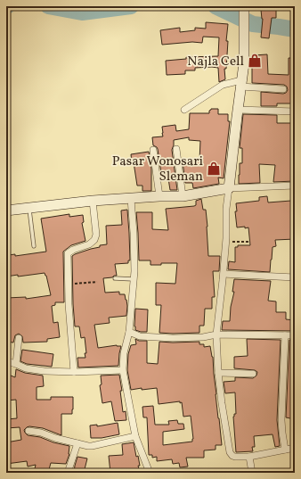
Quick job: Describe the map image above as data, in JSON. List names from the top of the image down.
{
  "places": {
    "shop": ["Najla Cell", "Pasar Wonosari Sleman"]
  }
}
